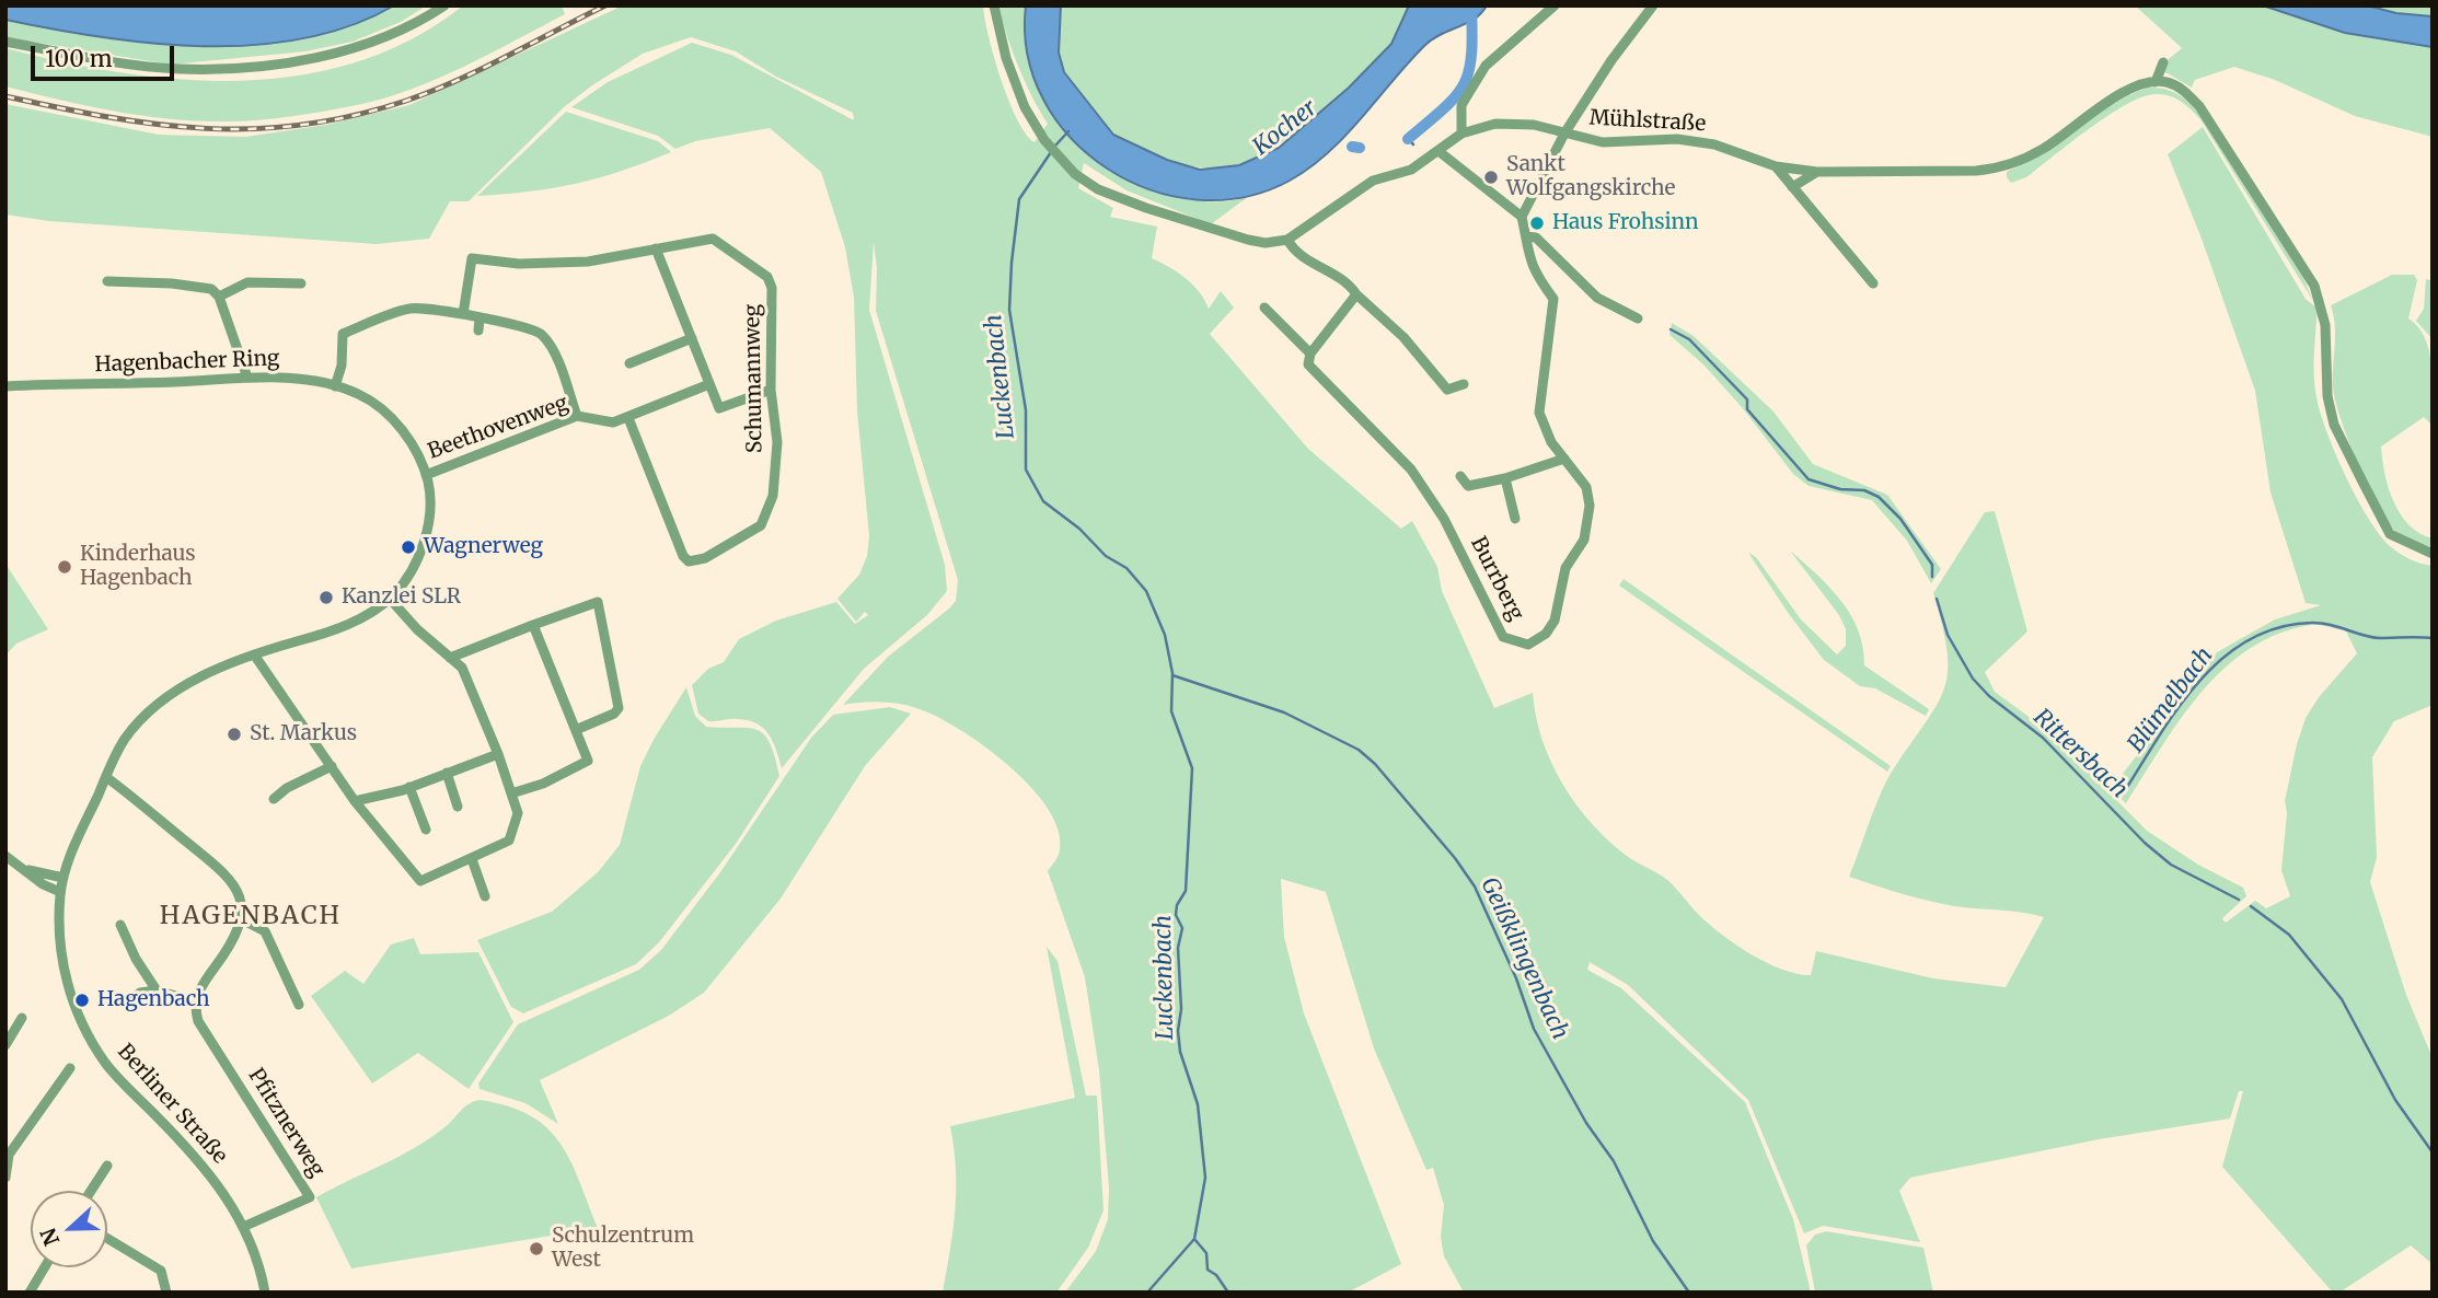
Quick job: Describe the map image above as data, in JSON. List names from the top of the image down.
{
  "streets": {
    "street": [
      "Mühlstraße",
      "Hagenbacher Ring",
      "Schumannweg",
      "Beethovenweg",
      "Burrberg",
      "Berliner Straße",
      "Pfitznerweg"
    ]
  },
  "crossings": [
    ["Hagenbacher Ring", "Beethovenweg"],
    ["Hagenbacher Ring", "Berliner Straße"],
    ["Schumannweg", "Beethovenweg"],
    ["Berliner Straße", "Pfitznerweg"]
  ],
  "districts": ["HAGENBACH"],
  "water": [
    "Kocher",
    "Luckenbach",
    "Blümelbach",
    "Rittersbach",
    "Geißklingenbach"
  ],
  "places": [
    "Sankt Wolfgangskirche",
    "Haus Frohsinn",
    "Wagnerweg",
    "Kinderhaus Hagenbach",
    "Kanzlei SLR",
    "St. Markus",
    "Hagenbach",
    "Schulzentrum West"
  ],
  "scale_bar": "100 m",
  "north": "left"
}
